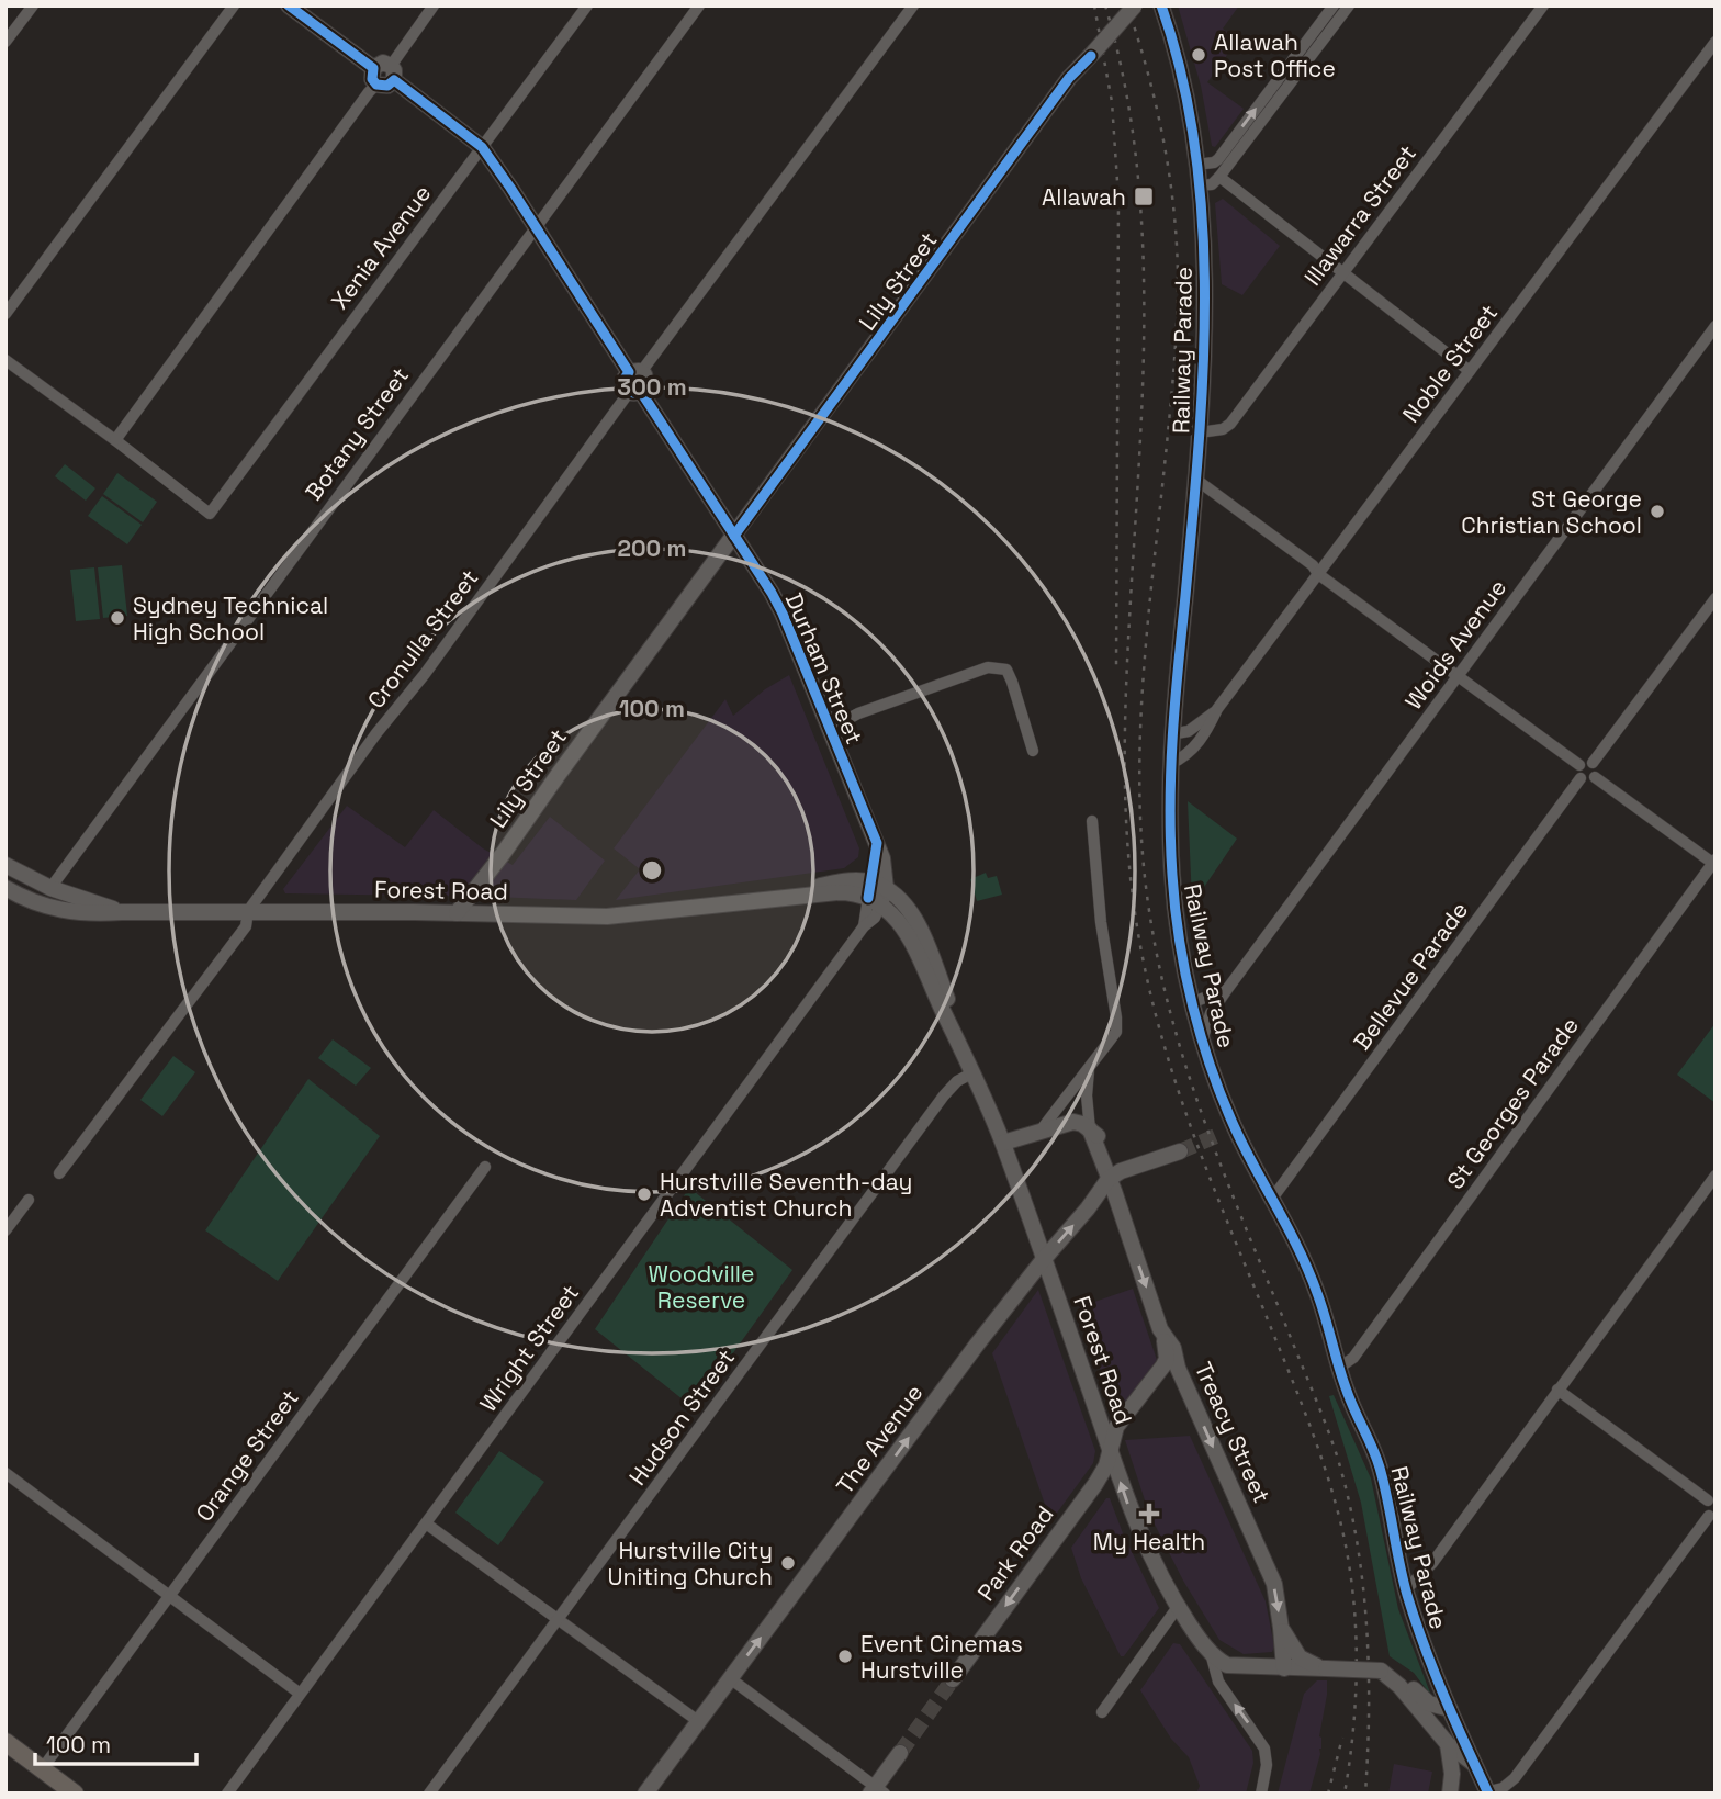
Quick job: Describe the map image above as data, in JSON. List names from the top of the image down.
{
  "streets": {
    "street": [
      "Illawarra Street",
      "Xenia Avenue",
      "Lily Street",
      "Railway Parade",
      "Noble Street",
      "Botany Street",
      "Cronulla Street",
      "Woids Avenue",
      "Durham Street",
      "Forest Road",
      "Bellevue Parade",
      "St Georges Parade",
      "Wright Street",
      "Hudson Street",
      "Treacy Street",
      "The Avenue",
      "Orange Street",
      "Park Road"
    ]
  },
  "crossings": [
    ["Illawarra Street", "Railway Parade"],
    ["Lily Street", "Durham Street"],
    ["Lily Street", "Forest Road"],
    ["Railway Parade", "Noble Street"],
    ["Railway Parade", "Woids Avenue"],
    ["Railway Parade", "Bellevue Parade"],
    ["Railway Parade", "St Georges Parade"],
    ["Botany Street", "Forest Road"],
    ["Cronulla Street", "Durham Street"],
    ["Cronulla Street", "Forest Road"],
    ["Durham Street", "Forest Road"],
    ["Durham Street", "Wright Street"],
    ["Forest Road", "Wright Street"],
    ["Forest Road", "Hudson Street"],
    ["Forest Road", "The Avenue"],
    ["Forest Road", "Park Road"],
    ["Treacy Street", "The Avenue"],
    ["Treacy Street", "Park Road"]
  ],
  "one_way": ["Treacy Street", "The Avenue", "Park Road"],
  "parks": ["Woodville Reserve"],
  "places": {
    "other": [
      "Allawah Post Office",
      "St George Christian School",
      "Sydney Technical High School",
      "Hurstville Seventh-day Adventist Church",
      "Hurstville City Uniting Church",
      "Event Cinemas Hurstville"
    ],
    "transit": ["Allawah"],
    "health": ["My Health"]
  },
  "scale_bar": "100 m",
  "rings": ["300 m", "200 m", "100 m"]
}
